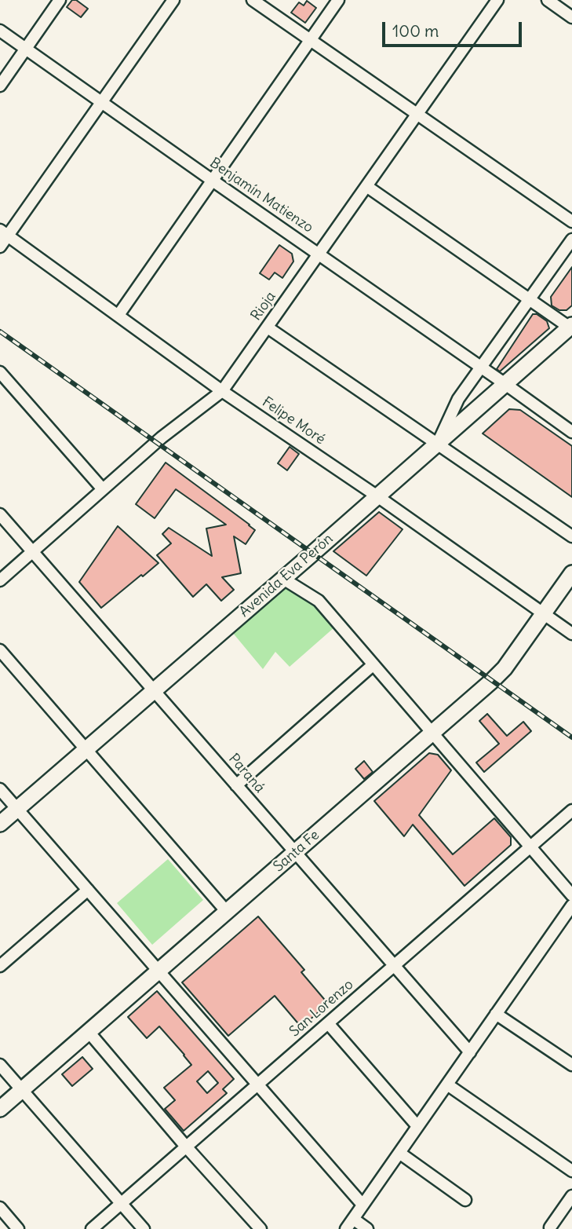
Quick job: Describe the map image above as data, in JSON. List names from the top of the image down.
{
  "streets": {
    "main road": ["Avenida Eva Perón", "Santa Fe"],
    "street": [
      "Benjamín Matienzo",
      "Rioja",
      "Felipe Moré",
      "Paraná",
      "San Lorenzo"
    ]
  },
  "crossings": [
    ["Benjamín Matienzo", "Rioja"],
    ["Benjamín Matienzo", "Avenida Eva Perón"],
    ["Rioja", "Felipe Moré"],
    ["Rioja", "Paraná"],
    ["Felipe Moré", "Avenida Eva Perón"],
    ["Felipe Moré", "Santa Fe"],
    ["Avenida Eva Perón", "Paraná"],
    ["Paraná", "Santa Fe"],
    ["Paraná", "San Lorenzo"]
  ],
  "scale_bar": "100 m"
}
